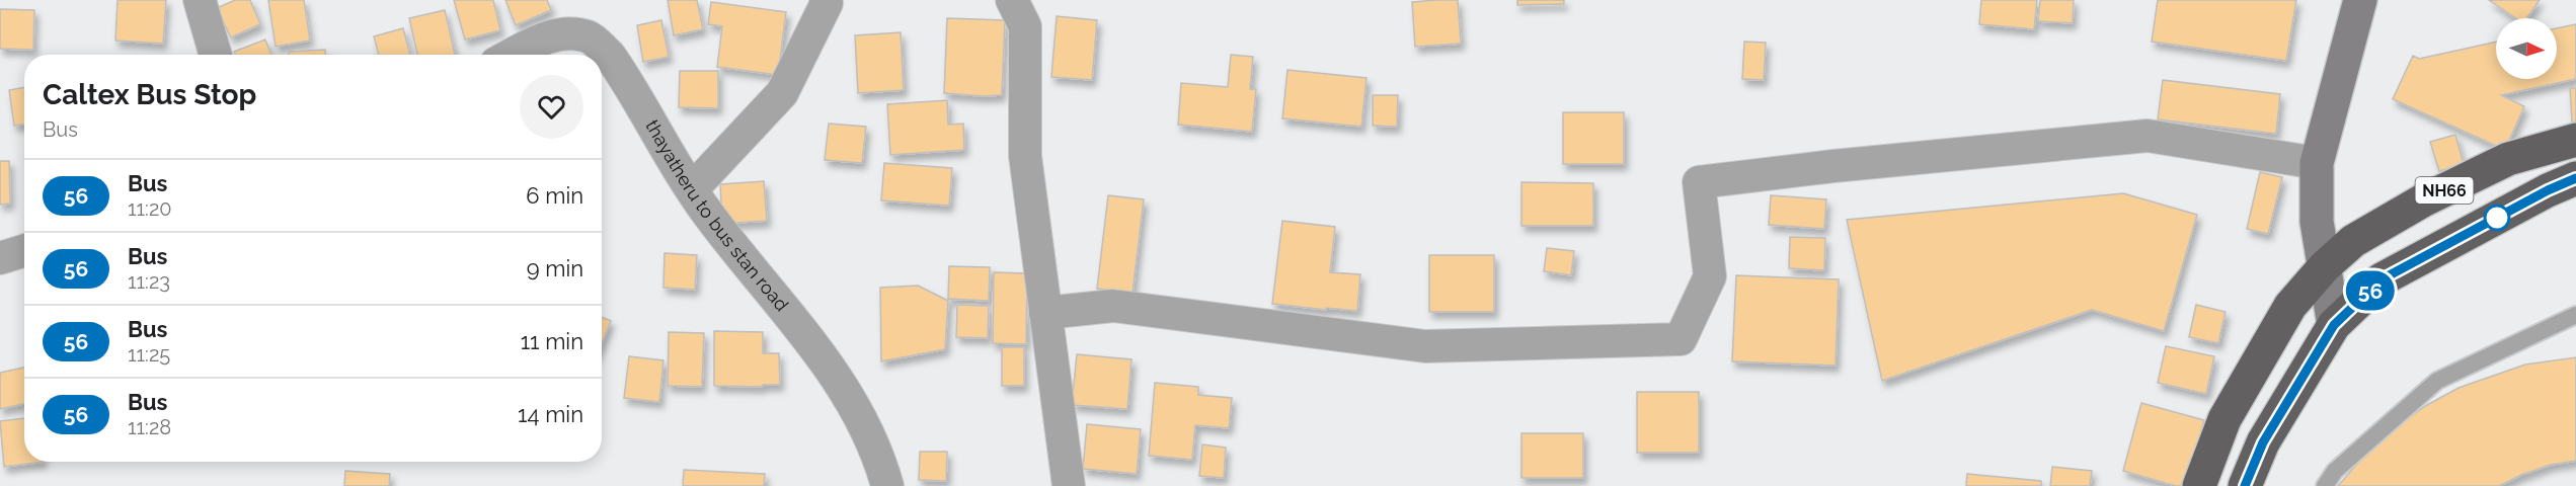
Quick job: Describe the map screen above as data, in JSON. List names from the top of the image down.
{
  "streets": {
    "highway": ["NH66"],
    "street": ["thayatheru to bus stan road"]
  },
  "lines": ["bus line 56"],
  "north": "right",
  "page": {
    "on_map": "56",
    "heading": ["Caltex Bus Stop", "Bus"],
    "list": [
      {
        "mark": "56",
        "name": "Bus",
        "note": "11:20",
        "value": "6 min"
      },
      {
        "mark": "56",
        "name": "Bus",
        "note": "11:23",
        "value": "9 min"
      },
      {
        "mark": "56",
        "name": "Bus",
        "note": "11:25",
        "value": "11 min"
      },
      {
        "mark": "56",
        "name": "Bus",
        "note": "11:28",
        "value": "14 min"
      }
    ]
  }
}
